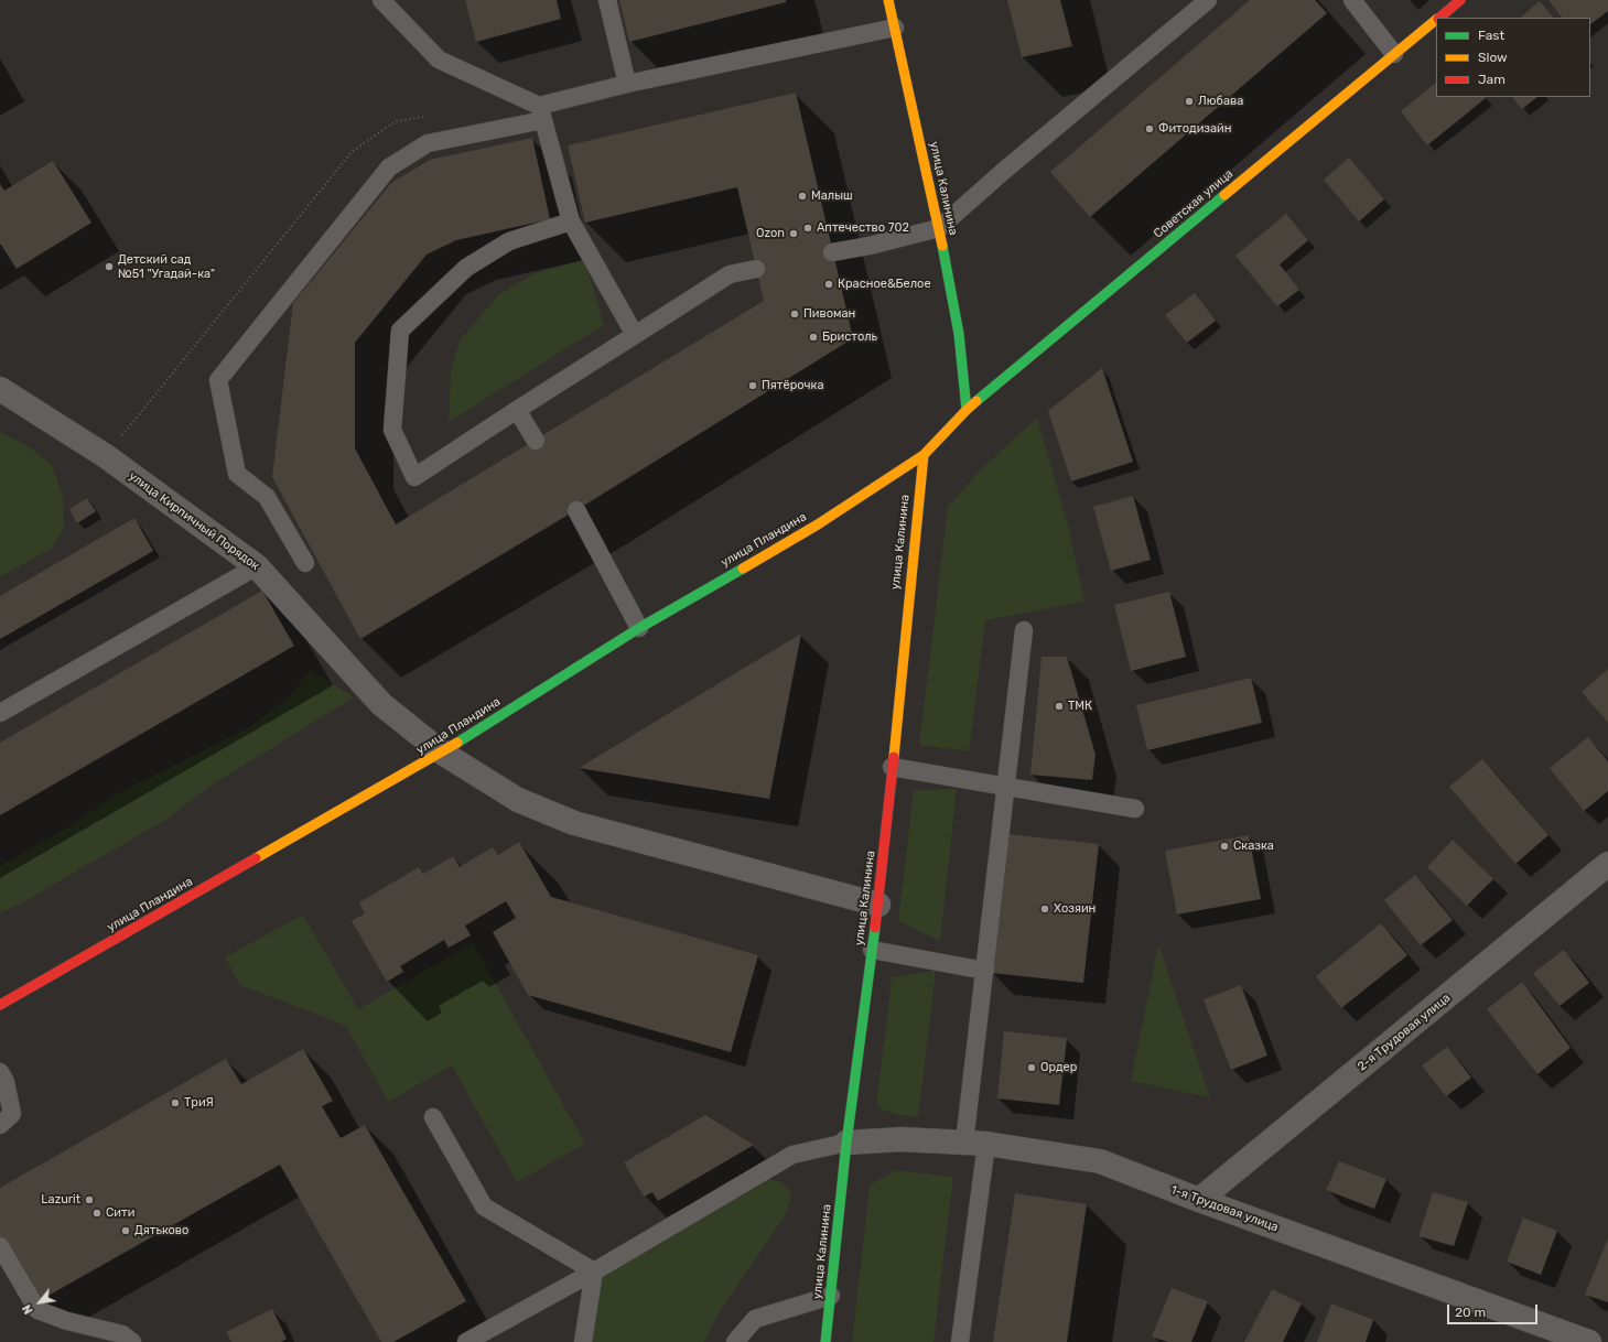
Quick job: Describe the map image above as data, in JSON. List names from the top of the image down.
{
  "streets": {
    "street": [
      "улица Калинина",
      "Советская улица",
      "улица Кирпичный Порядок",
      "улица Пландина",
      "2-я Трудовая улица",
      "1-я Трудовая улица"
    ]
  },
  "crossings": [
    ["улица Калинина", "Советская улица"],
    ["улица Калинина", "улица Кирпичный Порядок"],
    ["улица Калинина", "улица Пландина"],
    ["улица Калинина", "1-я Трудовая улица"],
    ["Советская улица", "улица Пландина"],
    ["улица Кирпичный Порядок", "улица Пландина"],
    ["2-я Трудовая улица", "1-я Трудовая улица"]
  ],
  "places": [
    "Любава",
    "Фитодизайн",
    "Малыш",
    "Аптечество 702",
    "Ozon",
    "Детский сад №51 \"Угадай-ка\"",
    "Красное&Белое",
    "Пивоман",
    "Бристоль",
    "Пятёрочка",
    "ТМК",
    "Сказка",
    "Хозяин",
    "Ордер",
    "ТриЯ",
    "Lazurit",
    "Сити",
    "Дятьково"
  ],
  "legend": ["Fast", "Slow", "Jam"],
  "scale_bar": "20 m",
  "north": "bottom left"
}
